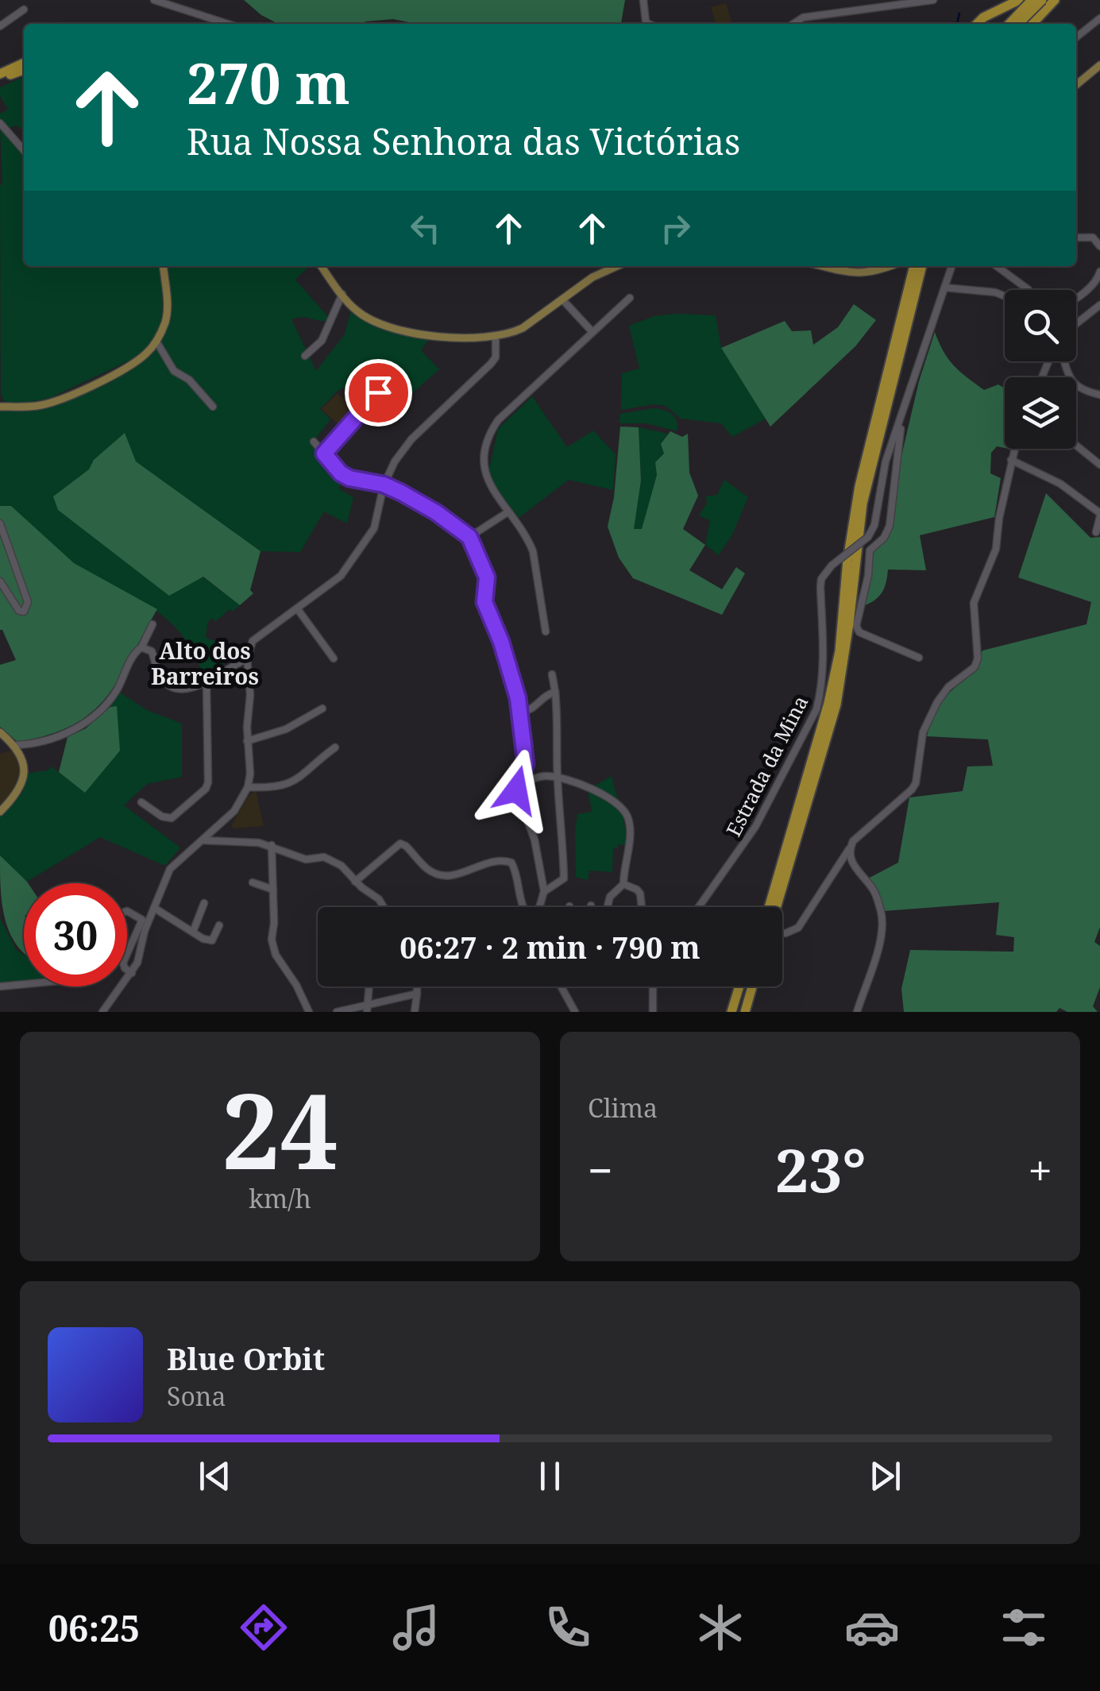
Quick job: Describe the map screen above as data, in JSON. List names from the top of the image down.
{
  "streets": {
    "street": ["Estrada da Mina"]
  },
  "districts": ["Alto dos Barreiros"],
  "page": {
    "turn": ["270 m", "Rua Nossa Senhora das Victórias"],
    "limit": "30",
    "trip": "06:27 · 2 min · 790 m",
    "tile": [
      ["24", "km/h"],
      "Clima"
    ],
    "heat": ["−", "23°", "+"],
    "song": ["Blue Orbit", "Sona"],
    "tabs": "06:25"
  }
}
